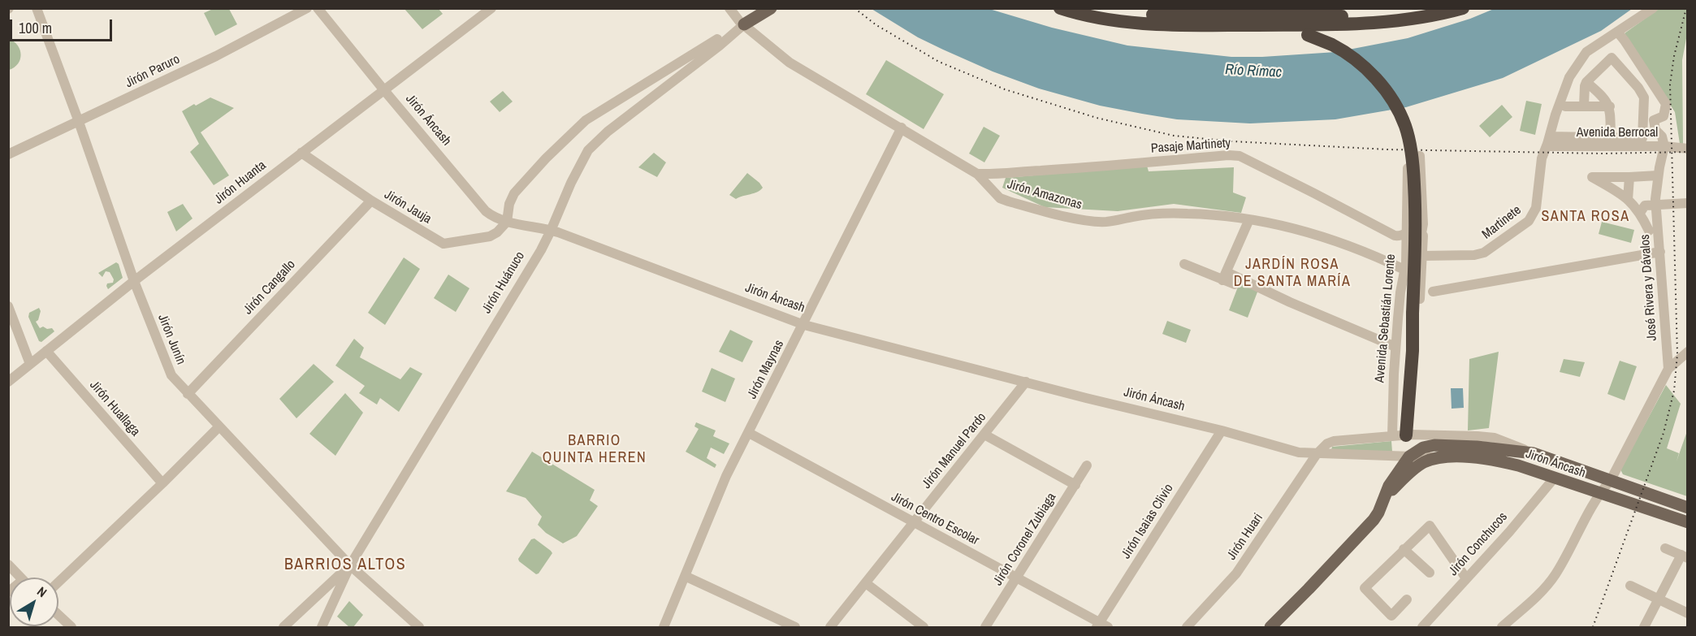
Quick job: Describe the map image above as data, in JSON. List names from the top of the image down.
{
  "streets": {
    "main road": ["Jirón Áncash", "Jirón Huánuco"],
    "street": [
      "Jirón Paruro",
      "Avenida Berrocal",
      "Pasaje Martinety",
      "Jirón Huanta",
      "Jirón Amazonas",
      "Jirón Jauja",
      "Martinete",
      "Jirón Cangallo",
      "José Rivera y Dávalos",
      "Avenida Sebastián Lorente",
      "Jirón Junín",
      "Jirón Maynas",
      "Jirón Huallaga",
      "Jirón Manuel Pardo",
      "Jirón Centro Escolar",
      "Jirón Isaias Clivio",
      "Jirón Huari",
      "Jirón Coronel Zubiaga",
      "Jirón Conchucos"
    ]
  },
  "crossings": [
    ["Jirón Paruro", "Jirón Junín"],
    ["Jirón Áncash", "Jirón Huanta"],
    ["Jirón Áncash", "Jirón Jauja"],
    ["Jirón Áncash", "Jirón Huánuco"],
    ["Jirón Áncash", "Avenida Sebastián Lorente"],
    ["Jirón Áncash", "Jirón Maynas"],
    ["Jirón Áncash", "Jirón Manuel Pardo"],
    ["Jirón Áncash", "Jirón Isaias Clivio"],
    ["Jirón Áncash", "Jirón Huari"],
    ["Jirón Áncash", "Jirón Conchucos"],
    ["Avenida Berrocal", "Martinete"],
    ["Avenida Berrocal", "José Rivera y Dávalos"],
    ["Pasaje Martinety", "Jirón Amazonas"],
    ["Pasaje Martinety", "Avenida Sebastián Lorente"],
    ["Jirón Huanta", "Jirón Jauja"],
    ["Jirón Huanta", "Jirón Junín"],
    ["Jirón Huanta", "Jirón Huallaga"],
    ["Jirón Amazonas", "Jirón Huánuco"],
    ["Jirón Amazonas", "Avenida Sebastián Lorente"],
    ["Jirón Amazonas", "Jirón Maynas"],
    ["Jirón Jauja", "Jirón Huánuco"],
    ["Jirón Jauja", "Jirón Cangallo"],
    ["Jirón Huánuco", "Jirón Junín"],
    ["Jirón Cangallo", "Jirón Junín"],
    ["Jirón Maynas", "Jirón Centro Escolar"],
    ["Jirón Manuel Pardo", "Jirón Centro Escolar"],
    ["Jirón Centro Escolar", "Jirón Isaias Clivio"],
    ["Jirón Centro Escolar", "Jirón Coronel Zubiaga"]
  ],
  "districts": [
    "SANTA ROSA",
    "JARDÍN ROSA DE SANTA MARÍA",
    "BARRIO QUINTA HEREN",
    "BARRIOS ALTOS"
  ],
  "water": ["Río Rímac"],
  "scale_bar": "100 m",
  "north": "top right"
}
